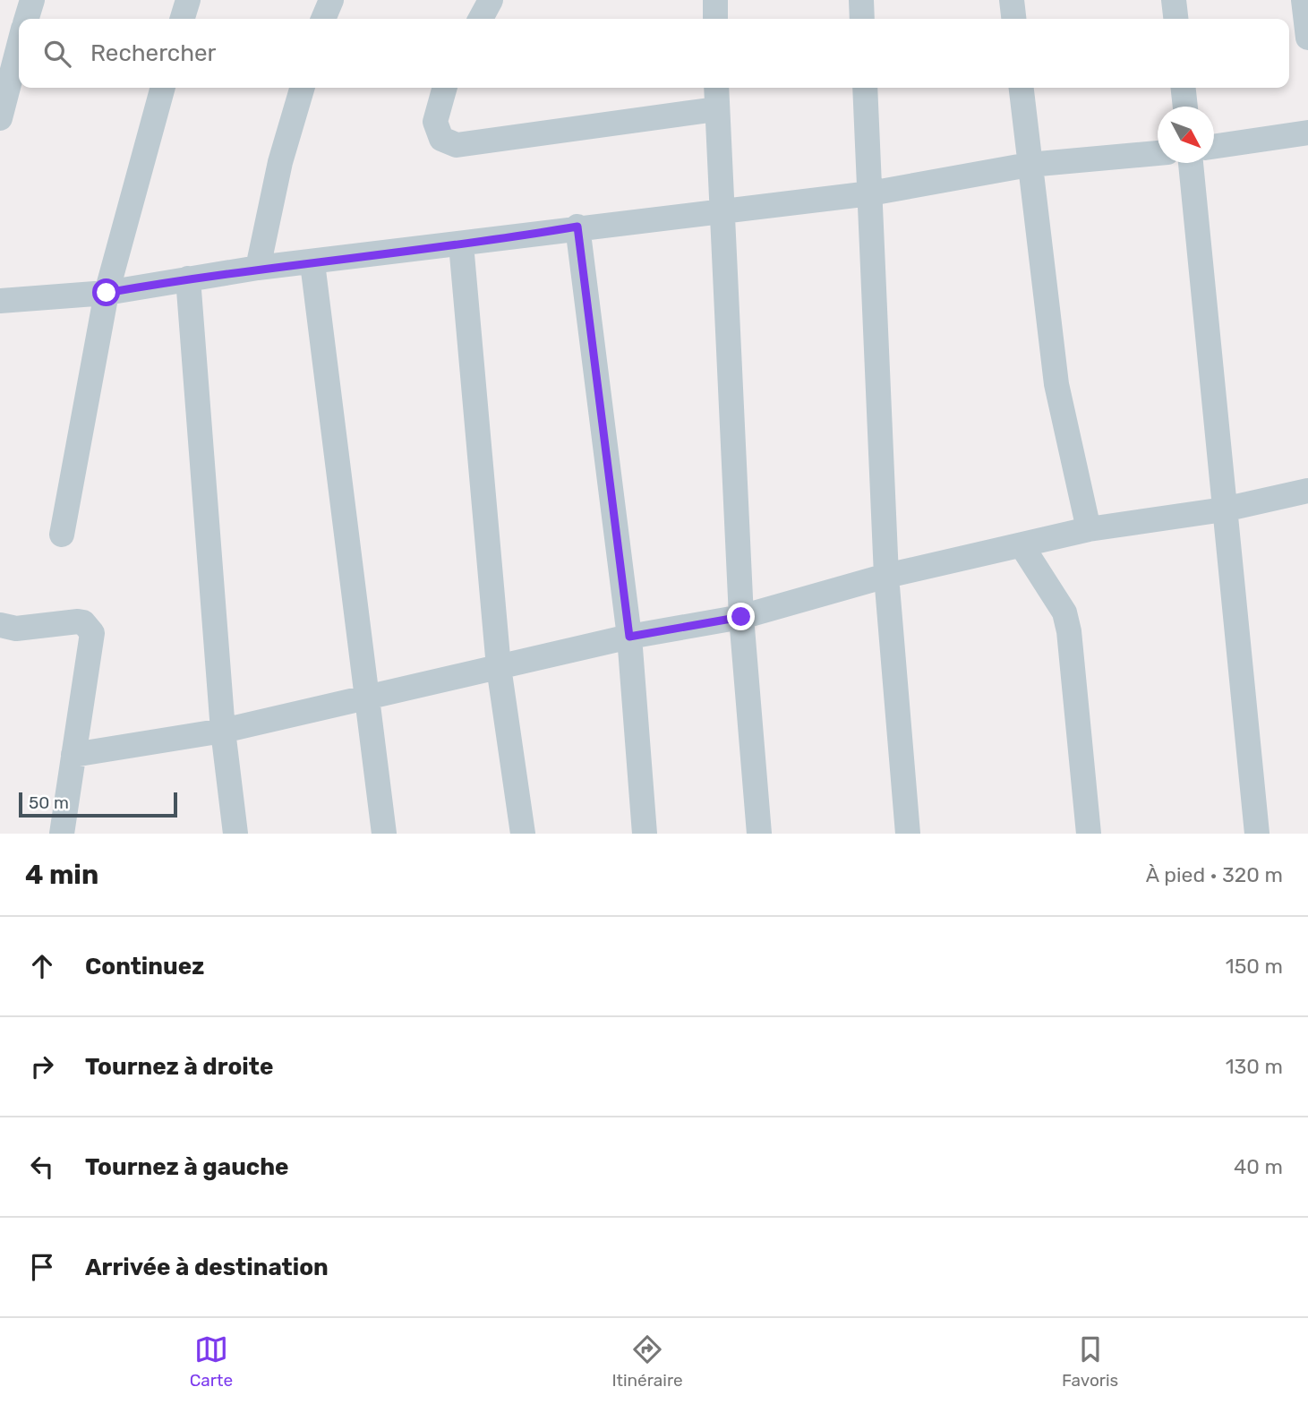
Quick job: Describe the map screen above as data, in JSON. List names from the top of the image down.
{
  "scale_bar": "50 m",
  "north": "bottom right",
  "page": {
    "search": "Rechercher",
    "scale": "50 m",
    "heading": ["4 min", "À pied · 320 m"],
    "list": [
      ["Continuez", "150 m"],
      ["Tournez à droite", "130 m"],
      ["Tournez à gauche", "40 m"],
      "Arrivée à destination"
    ],
    "nav": ["Carte", "Itinéraire", "Favoris"]
  }
}
